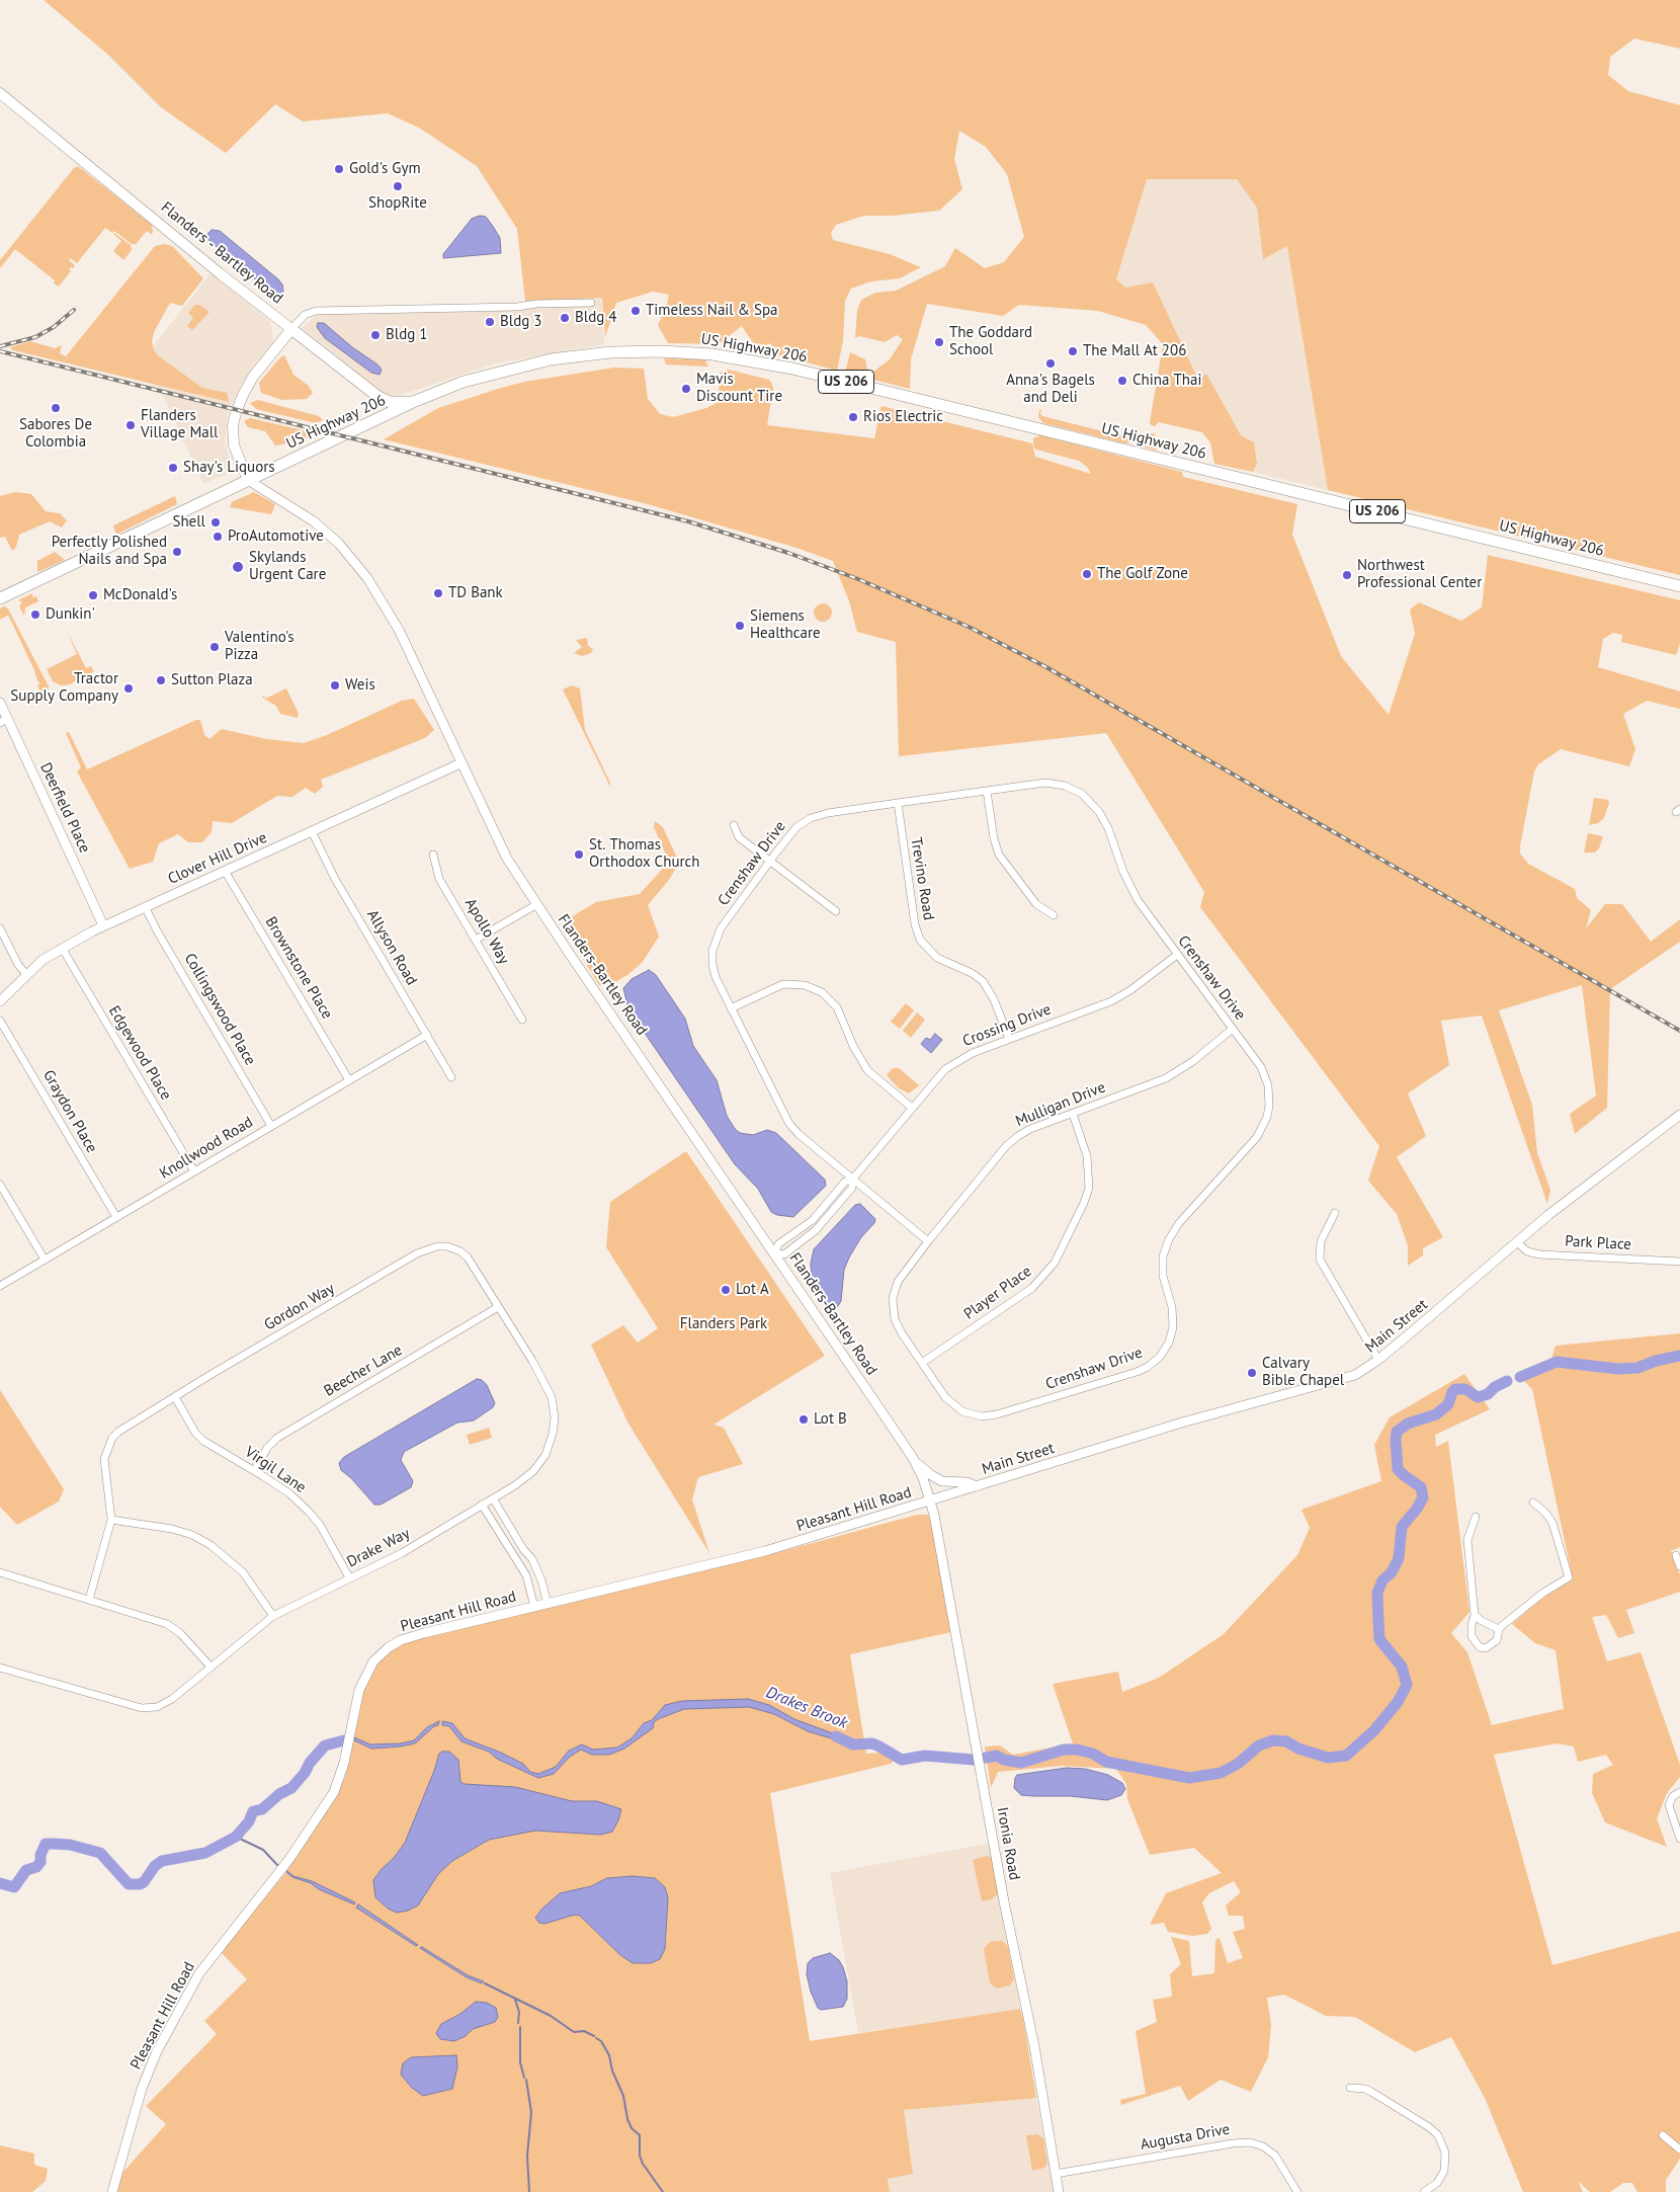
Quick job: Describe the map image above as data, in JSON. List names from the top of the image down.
{
  "streets": {
    "highway": ["US Highway 206", "US 206"],
    "main road": ["Flanders - Bartley Road"],
    "street": [
      "Deerfield Place",
      "Clover Hill Drive",
      "Crenshaw Drive",
      "Trevino Road",
      "Apollo Way",
      "Allyson Road",
      "Brownstone Place",
      "Flanders-Bartley Road",
      "Collingswood Place",
      "Crossing Drive",
      "Edgewood Place",
      "Mulligan Drive",
      "Graydon Place",
      "Knollwood Road",
      "Park Place",
      "Player Place",
      "Gordon Way",
      "Main Street",
      "Beecher Lane",
      "Virgil Lane",
      "Pleasant Hill Road",
      "Drake Way",
      "Ironia Road",
      "Augusta Drive"
    ]
  },
  "crossings": [
    ["US Highway 206", "Flanders-Bartley Road"],
    ["Deerfield Place", "Clover Hill Drive"],
    ["Clover Hill Drive", "Allyson Road"],
    ["Clover Hill Drive", "Brownstone Place"],
    ["Clover Hill Drive", "Flanders-Bartley Road"],
    ["Clover Hill Drive", "Collingswood Place"],
    ["Clover Hill Drive", "Edgewood Place"],
    ["Crenshaw Drive", "Trevino Road"],
    ["Crenshaw Drive", "Crossing Drive"],
    ["Crenshaw Drive", "Mulligan Drive"],
    ["Crenshaw Drive", "Player Place"],
    ["Trevino Road", "Crossing Drive"],
    ["Allyson Road", "Knollwood Road"],
    ["Brownstone Place", "Knollwood Road"],
    ["Flanders-Bartley Road", "Crossing Drive"],
    ["Flanders-Bartley Road", "Main Street"],
    ["Flanders-Bartley Road", "Pleasant Hill Road"],
    ["Flanders-Bartley Road", "Ironia Road"],
    ["Collingswood Place", "Knollwood Road"],
    ["Edgewood Place", "Knollwood Road"],
    ["Mulligan Drive", "Player Place"],
    ["Graydon Place", "Knollwood Road"],
    ["Park Place", "Main Street"],
    ["Gordon Way", "Beecher Lane"],
    ["Gordon Way", "Virgil Lane"],
    ["Gordon Way", "Drake Way"],
    ["Main Street", "Pleasant Hill Road"],
    ["Main Street", "Ironia Road"],
    ["Beecher Lane", "Virgil Lane"],
    ["Virgil Lane", "Drake Way"],
    ["Pleasant Hill Road", "Ironia Road"],
    ["Ironia Road", "Augusta Drive"]
  ],
  "water": ["Drakes Brook"],
  "parks": ["Flanders Park"],
  "places": [
    "Gold's Gym",
    "ShopRite",
    "Timeless Nail & Spa",
    "Bldg 4",
    "Bldg 3",
    "Bldg 1",
    "The Goddard School",
    "The Mall At 206",
    "Anna's Bagels and Deli",
    "China Thai",
    "Mavis Discount Tire",
    "Sabores De Colombia",
    "Rios Electric",
    "Flanders Village Mall",
    "Shay's Liquors",
    "Shell",
    "ProAutomotive",
    "Perfectly Polished Nails and Spa",
    "Skylands Urgent Care",
    "The Golf Zone",
    "Northwest Professional Center",
    "TD Bank",
    "McDonald's",
    "Dunkin'",
    "Siemens Healthcare",
    "Valentino's Pizza",
    "Sutton Plaza",
    "Weis",
    "Tractor Supply Company",
    "St. Thomas Orthodox Church",
    "Lot A",
    "Calvary Bible Chapel",
    "Lot B"
  ]
}
